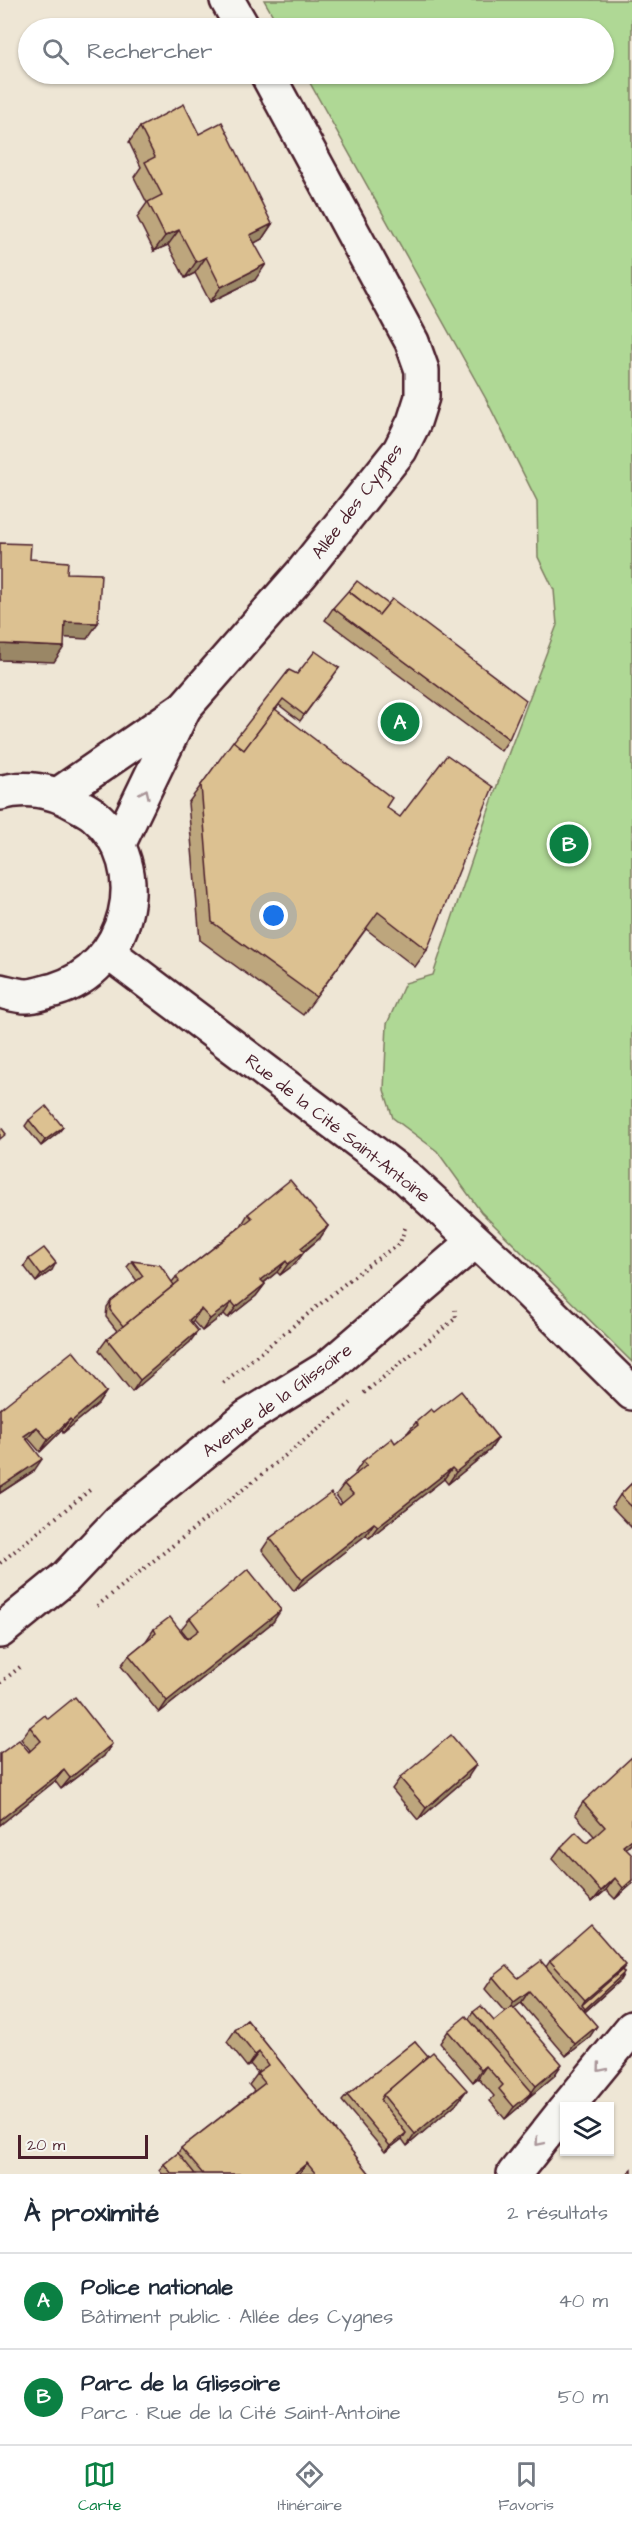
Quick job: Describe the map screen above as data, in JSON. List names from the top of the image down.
{
  "streets": {
    "street": ["Allée des Cygnes", "Rue de la Cité Saint-Antoine", "Avenue de la Glissoire"]
  },
  "crossings": [
    ["Rue de la Cité Saint-Antoine", "Avenue de la Glissoire"]
  ],
  "scale_bar": "20 m",
  "page": {
    "search": "Rechercher",
    "pins": ["A", "B"],
    "scale": "20 m",
    "heading": ["À proximité", "2 résultats"],
    "list": [
      {
        "mark": "A",
        "name": "Police nationale",
        "note": "Bâtiment public · Allée des Cygnes",
        "value": "40 m"
      },
      {
        "mark": "B",
        "name": "Parc de la Glissoire",
        "note": "Parc · Rue de la Cité Saint-Antoine",
        "value": "50 m"
      }
    ],
    "nav": ["Carte", "Itinéraire", "Favoris"]
  }
}
